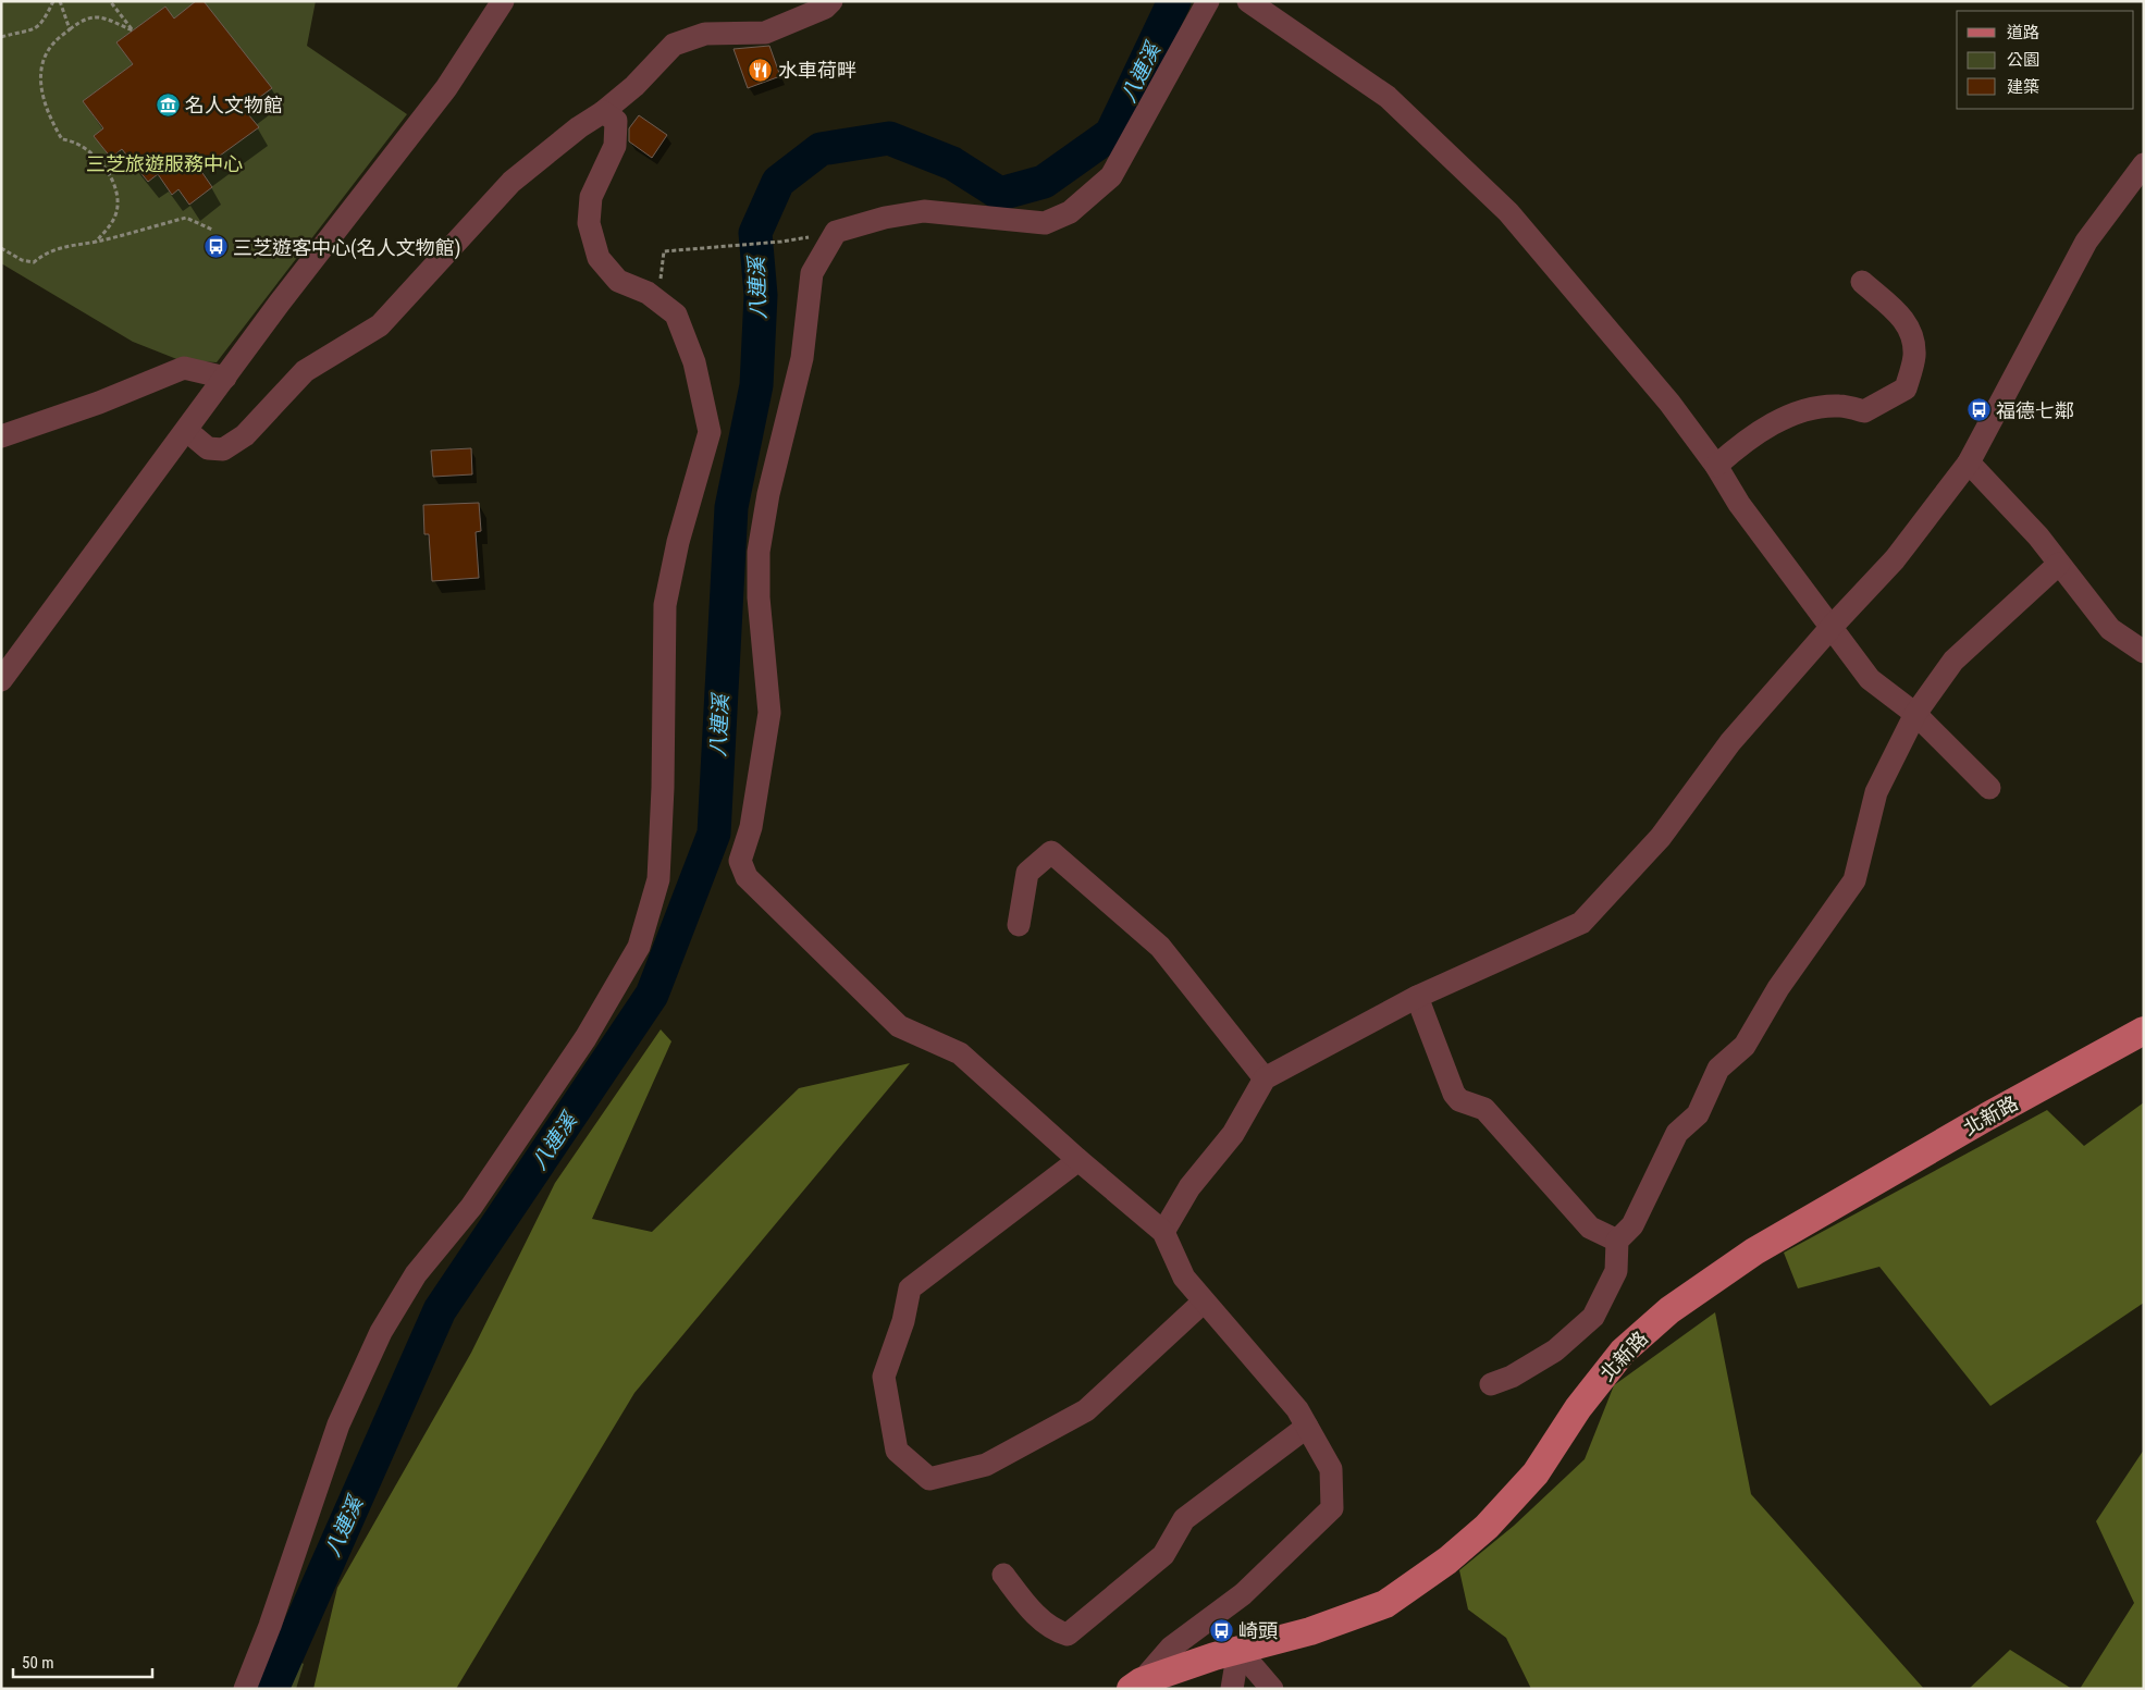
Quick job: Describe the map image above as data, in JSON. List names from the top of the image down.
{
  "streets": {
    "main road": ["北新路"]
  },
  "water": ["八連溪"],
  "parks": ["三芝旅遊服務中心"],
  "places": {
    "restaurant": ["水車荷畔"],
    "museum": ["名人文物館"],
    "bus stop": ["三芝遊客中心(名人文物館)", "福德七鄰", "崎頭"]
  },
  "legend": ["道路", "公園", "建築"],
  "scale_bar": "50 m"
}
